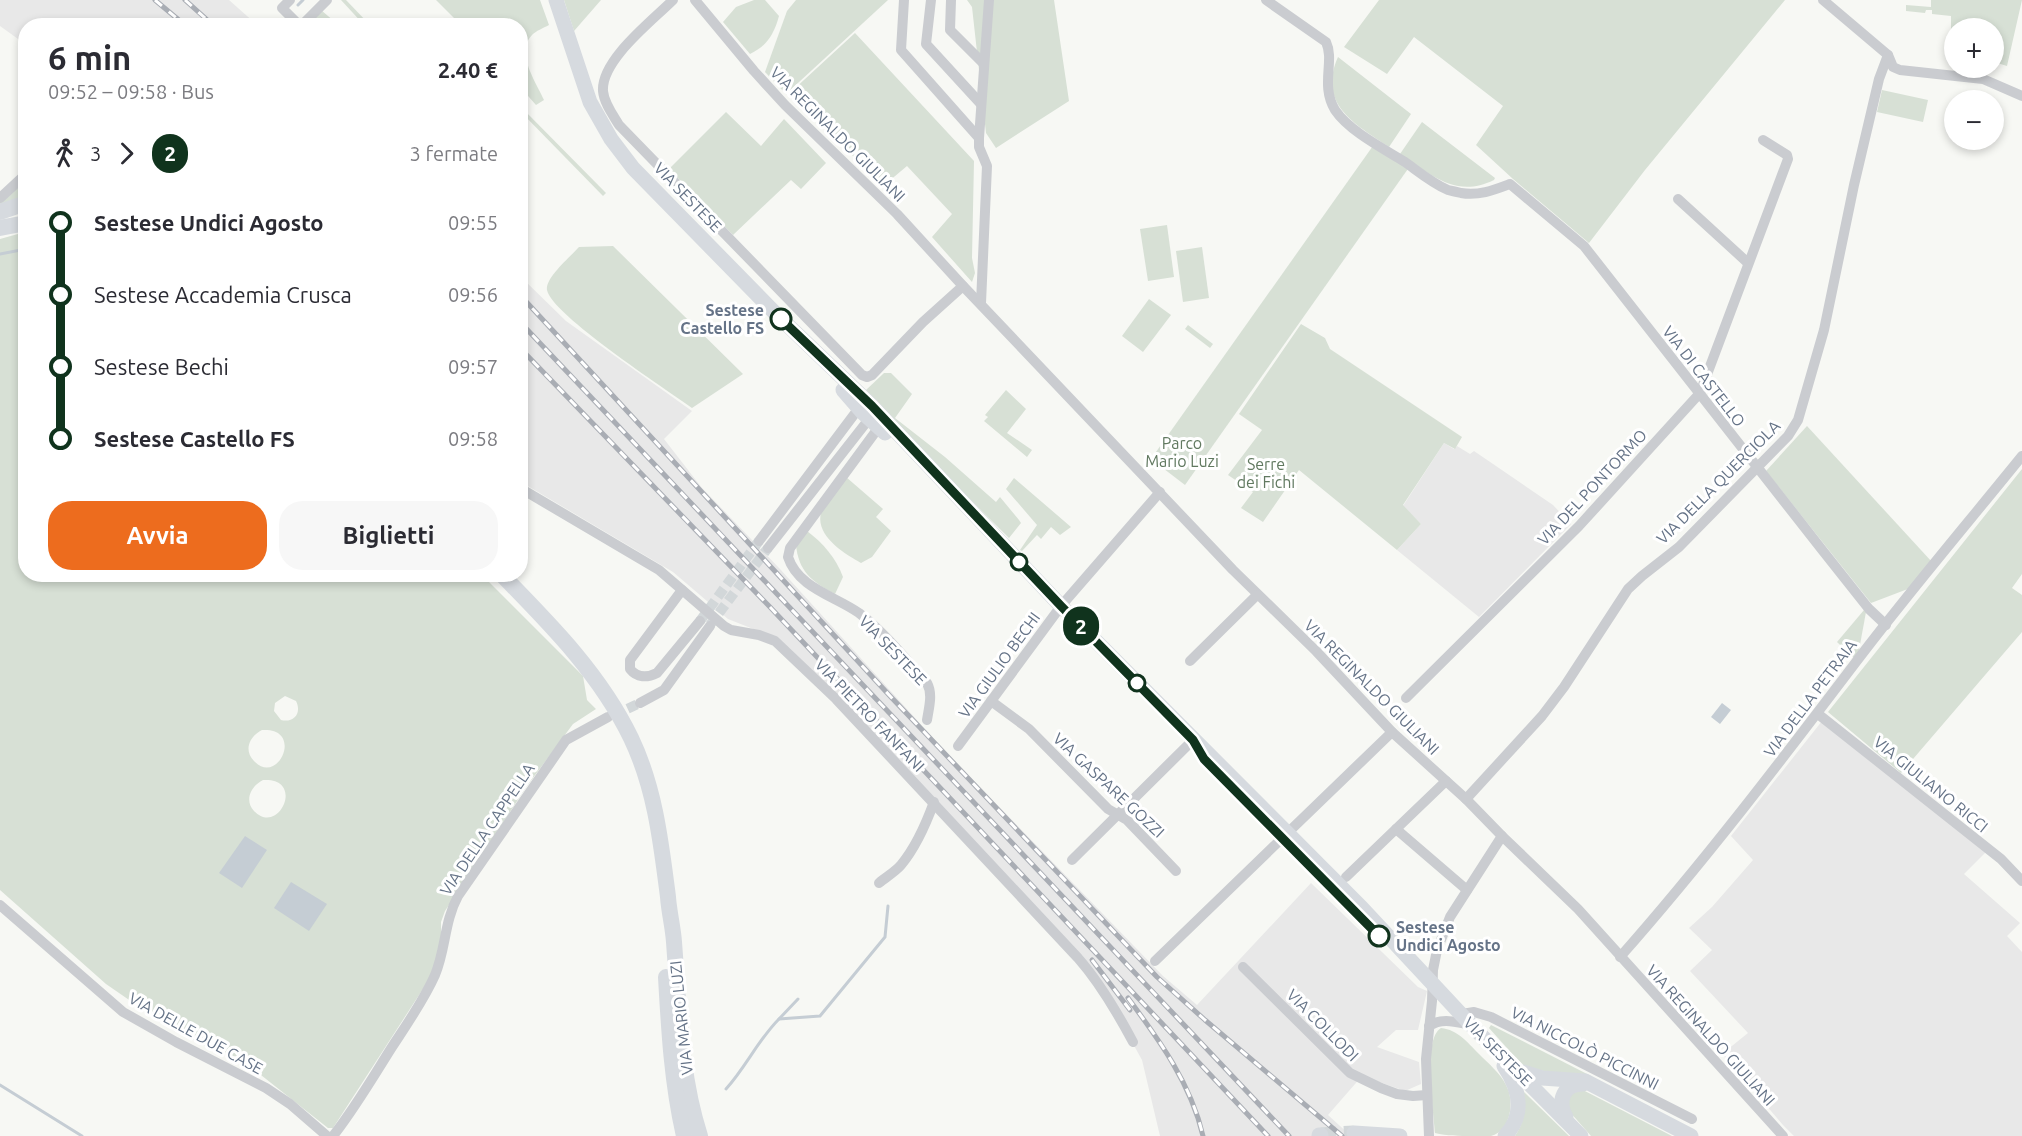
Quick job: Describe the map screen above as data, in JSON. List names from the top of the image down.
{
  "streets": {
    "main road": ["VIA SESTESE", "VIA MARIO LUZI"],
    "street": [
      "VIA REGINALDO GIULIANI",
      "VIA DI CASTELLO",
      "VIA DELLA QUERCIOLA",
      "VIA DEL PONTORMO",
      "VIA GIULIO BECHI",
      "VIA DELLA PETRAIA",
      "VIA PIETRO FANFANI",
      "VIA GIULIANO RICCI",
      "VIA GASPARE GOZZI",
      "VIA DELLA CAPPELLA",
      "VIA COLLODI",
      "VIA DELLE DUE CASE",
      "VIA NICCOLÒ PICCINNI"
    ]
  },
  "crossings": [
    ["VIA REGINALDO GIULIANI", "VIA SESTESE"],
    ["VIA REGINALDO GIULIANI", "VIA DELLA QUERCIOLA"],
    ["VIA REGINALDO GIULIANI", "VIA GIULIO BECHI"],
    ["VIA REGINALDO GIULIANI", "VIA DELLA PETRAIA"],
    ["VIA SESTESE", "VIA GIULIO BECHI"],
    ["VIA SESTESE", "VIA NICCOLÒ PICCINNI"],
    ["VIA DI CASTELLO", "VIA DELLA QUERCIOLA"],
    ["VIA DI CASTELLO", "VIA DEL PONTORMO"],
    ["VIA DI CASTELLO", "VIA DELLA PETRAIA"],
    ["VIA GIULIO BECHI", "VIA GASPARE GOZZI"],
    ["VIA DELLA PETRAIA", "VIA GIULIANO RICCI"]
  ],
  "parks": ["Parco Mario Luzi", "Serre dei Fichi"],
  "places": ["Sestese Castello FS", "Sestese Undici Agosto"],
  "lines": ["bus line 2"],
  "page": {
    "on_map": "2",
    "map_buttons": ["+", "−"],
    "heading": ["6 min", "09:52 – 09:58 · Bus", "2.40 €"],
    "legs": ["3", "2", "3 fermate"],
    "list": [
      {
        "name": "Sestese Undici Agosto",
        "value": "09:55"
      },
      {
        "name": "Sestese Accademia Crusca",
        "value": "09:56"
      },
      {
        "name": "Sestese Bechi",
        "value": "09:57"
      },
      {
        "name": "Sestese Castello FS",
        "value": "09:58"
      }
    ],
    "buttons": ["Avvia", "Biglietti"]
  }
}
